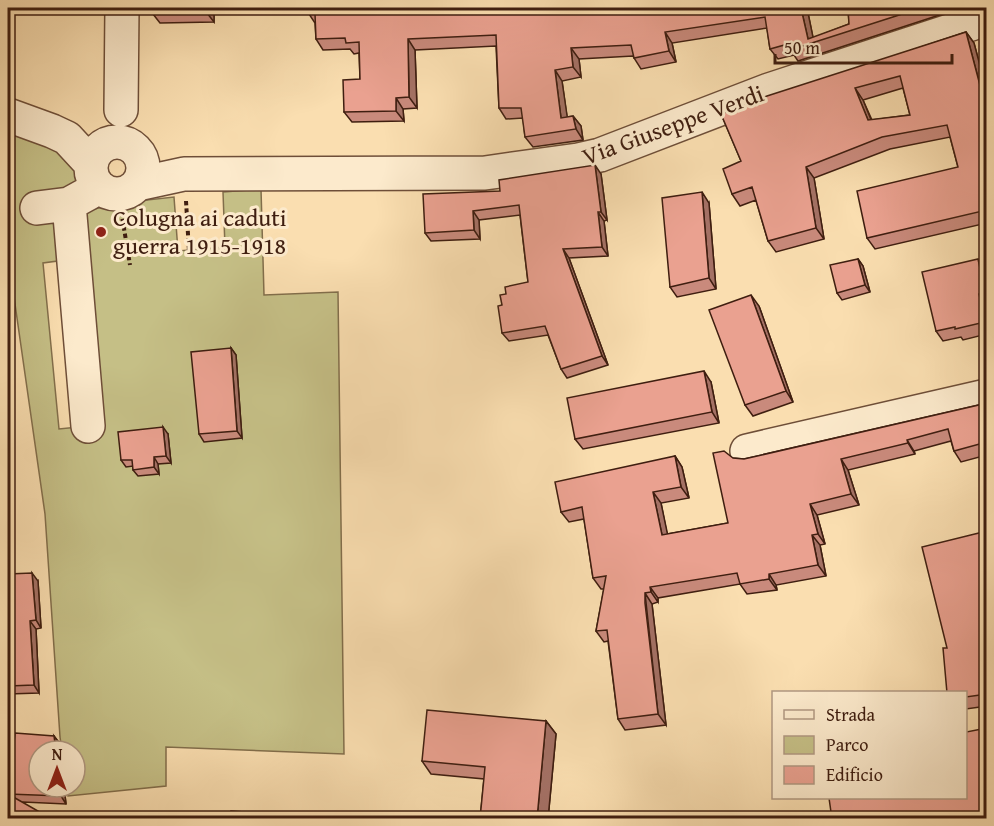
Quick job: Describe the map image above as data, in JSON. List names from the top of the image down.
{
  "streets": {
    "street": ["Via Giuseppe Verdi"]
  },
  "places": ["Colugna ai caduti guerra 1915-1918"],
  "legend": ["Strada", "Parco", "Edificio"],
  "scale_bar": "50 m",
  "north": "top"
}
